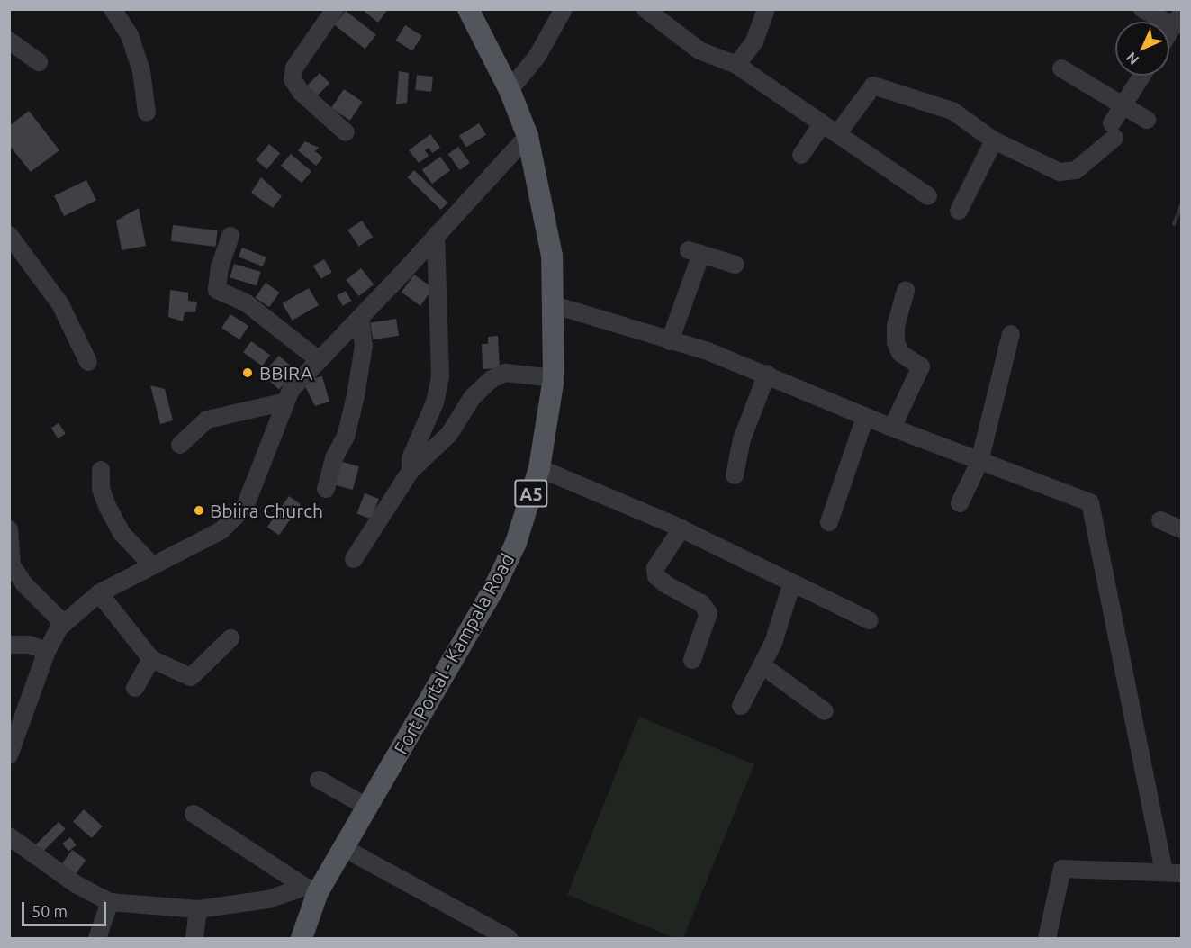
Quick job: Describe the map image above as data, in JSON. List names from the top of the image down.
{
  "streets": {
    "main road": ["A5", "Fort Portal - Kampala Road"]
  },
  "places": ["BBIRA", "Bbiira Church"],
  "scale_bar": "50 m",
  "north": "bottom left"
}
